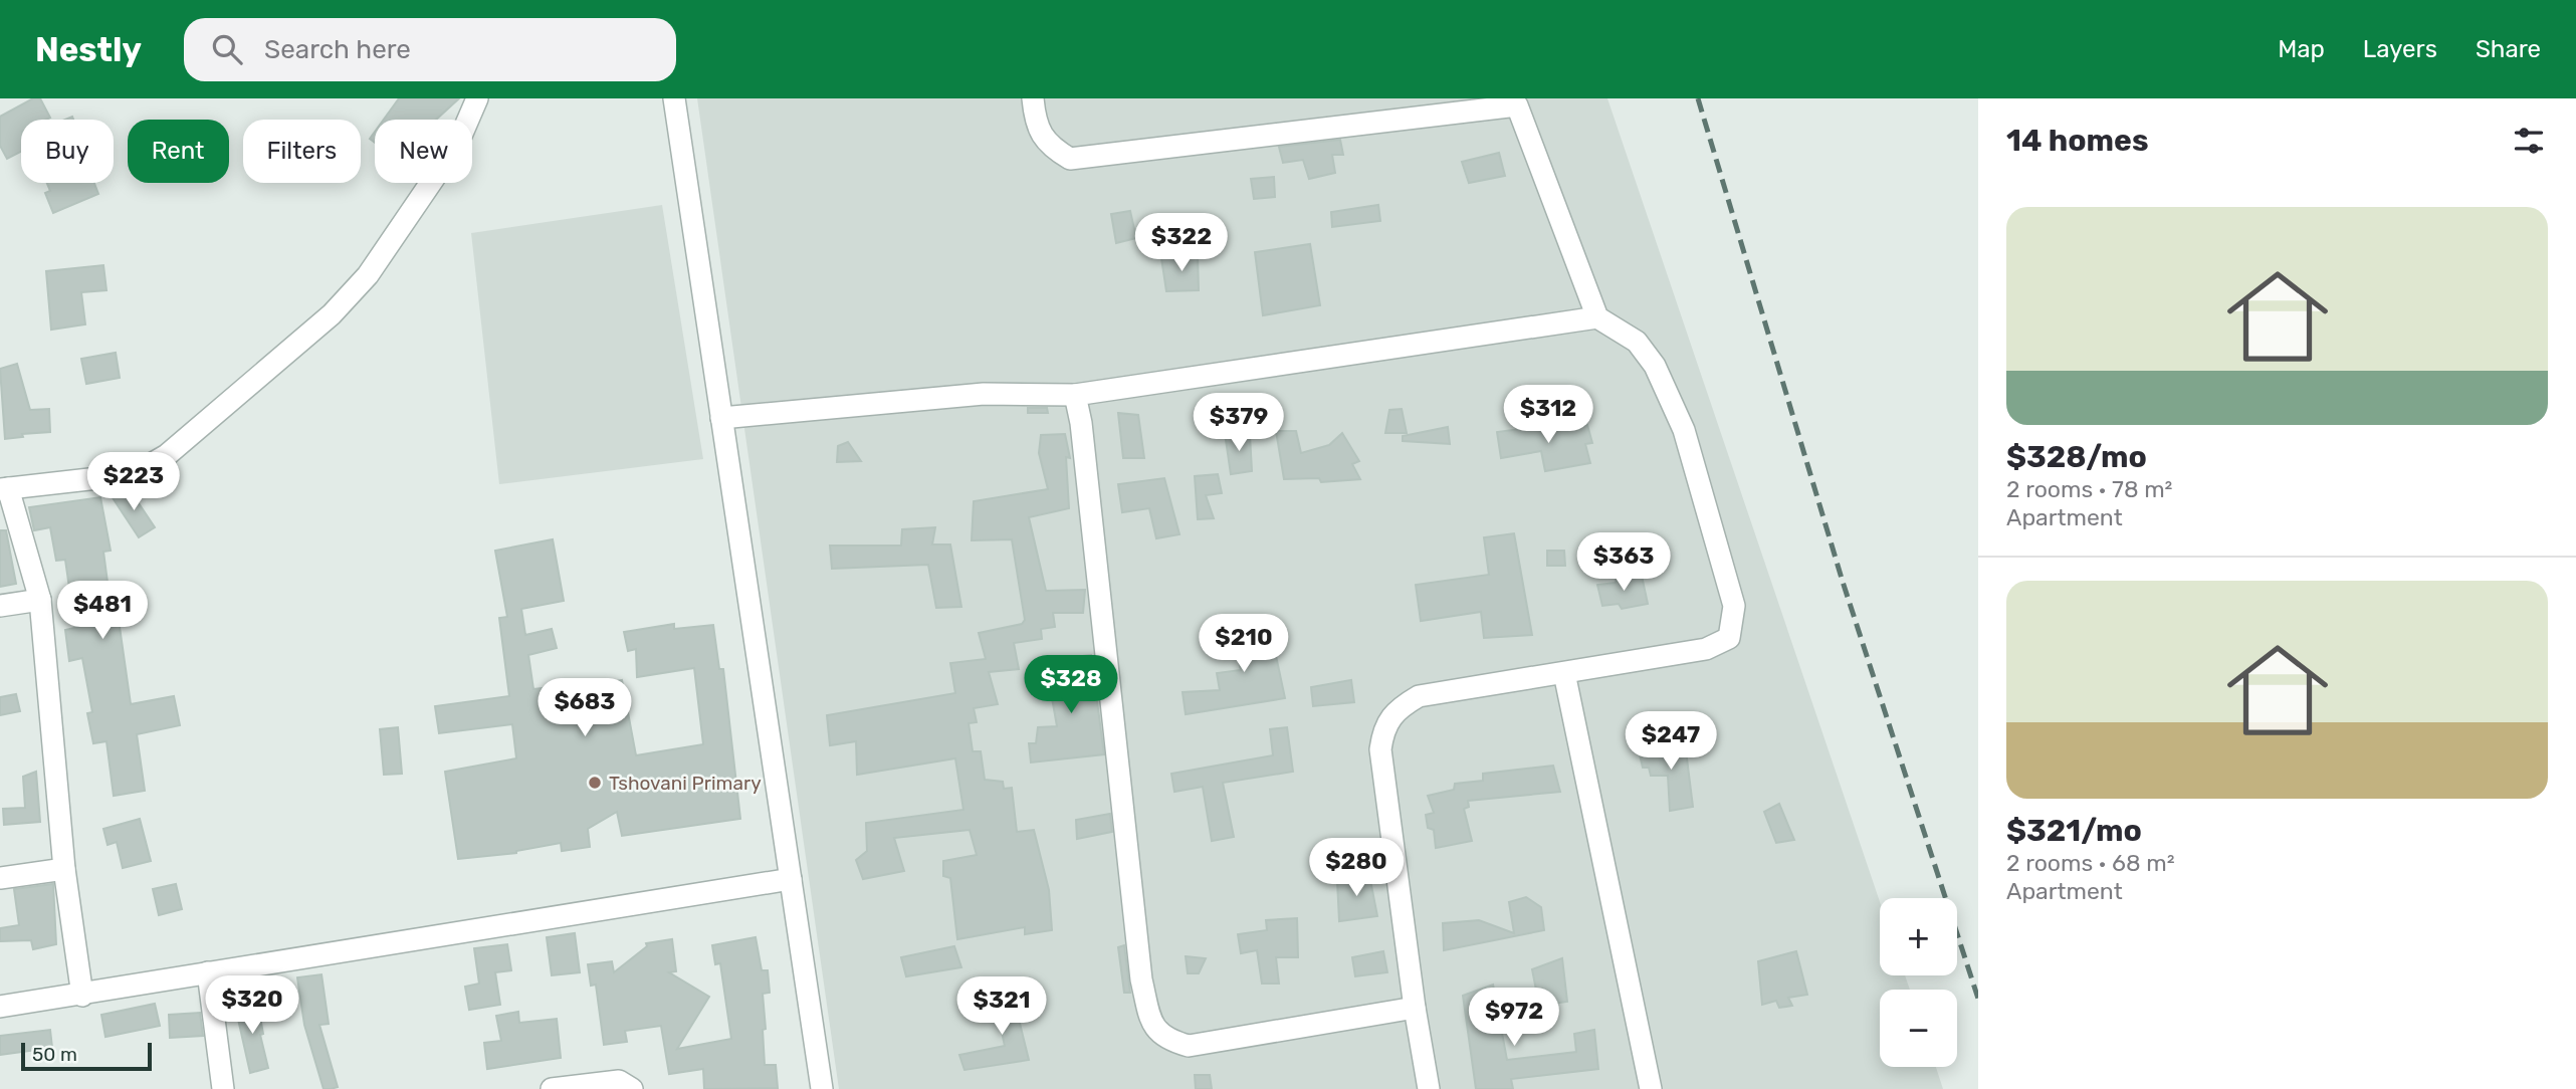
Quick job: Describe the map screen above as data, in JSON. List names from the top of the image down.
{
  "places": ["Tshovani Primary"],
  "scale_bar": "50 m",
  "page": {
    "header": "Nestly",
    "search": "Search here",
    "nav": ["Map", "Layers", "Share"],
    "heading": "14 homes",
    "chip": [
      "Buy",
      "Rent",
      "Filters",
      "New"
    ],
    "list": [
      {
        "name": "$328/mo",
        "note": "2 rooms · 78 m² · Apartment"
      },
      {
        "name": "$321/mo",
        "note": "2 rooms · 68 m² · Apartment"
      }
    ],
    "price": [
      "$322",
      "$312",
      "$379",
      "$223",
      "$363",
      "$481",
      "$210",
      "$328",
      "$683",
      "$247",
      "$280",
      "$320",
      "$321",
      "$972"
    ],
    "map_buttons": ["+", "−"],
    "scale": "50 m"
  }
}
